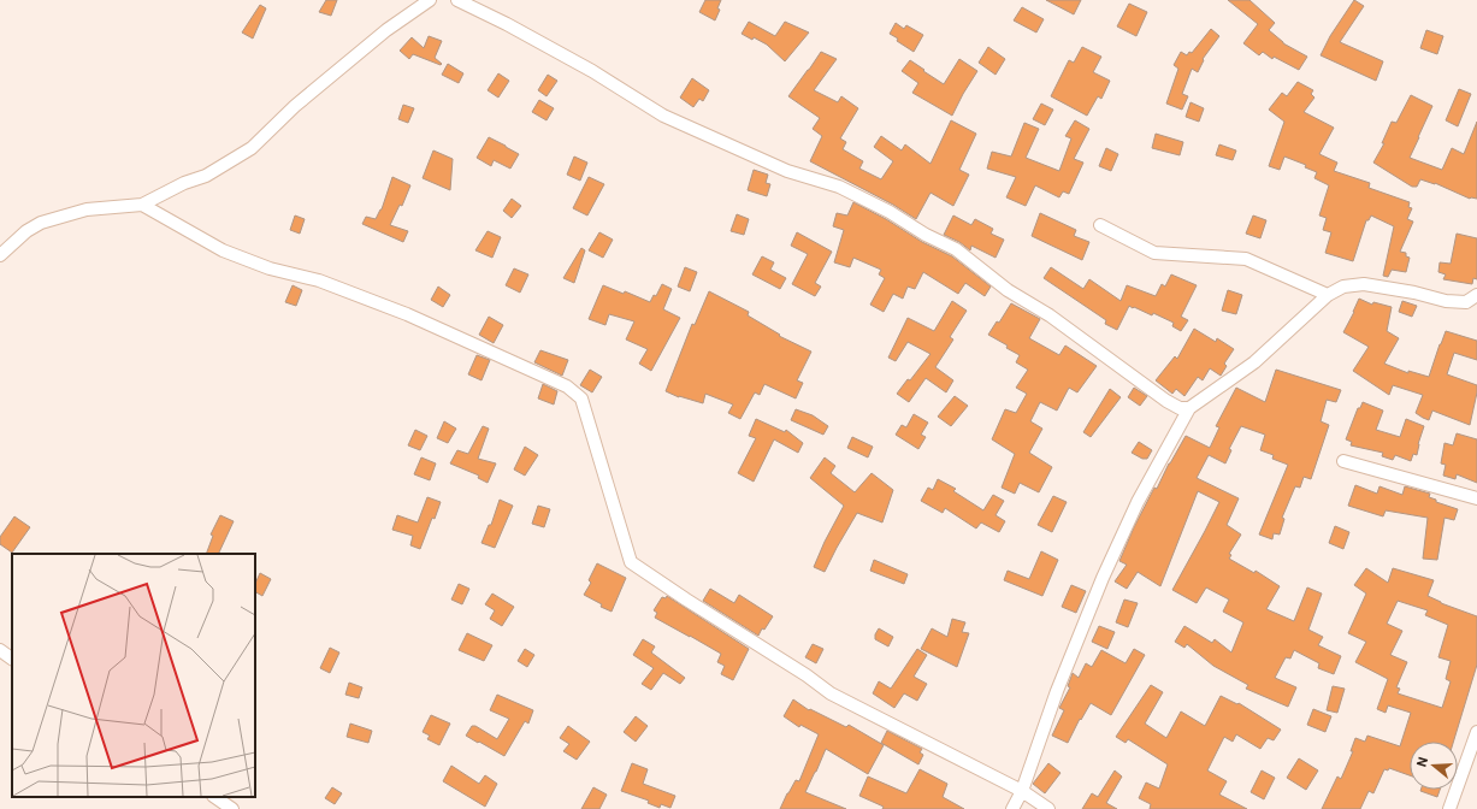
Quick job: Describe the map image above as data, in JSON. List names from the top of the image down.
{
  "north": "left"
}
